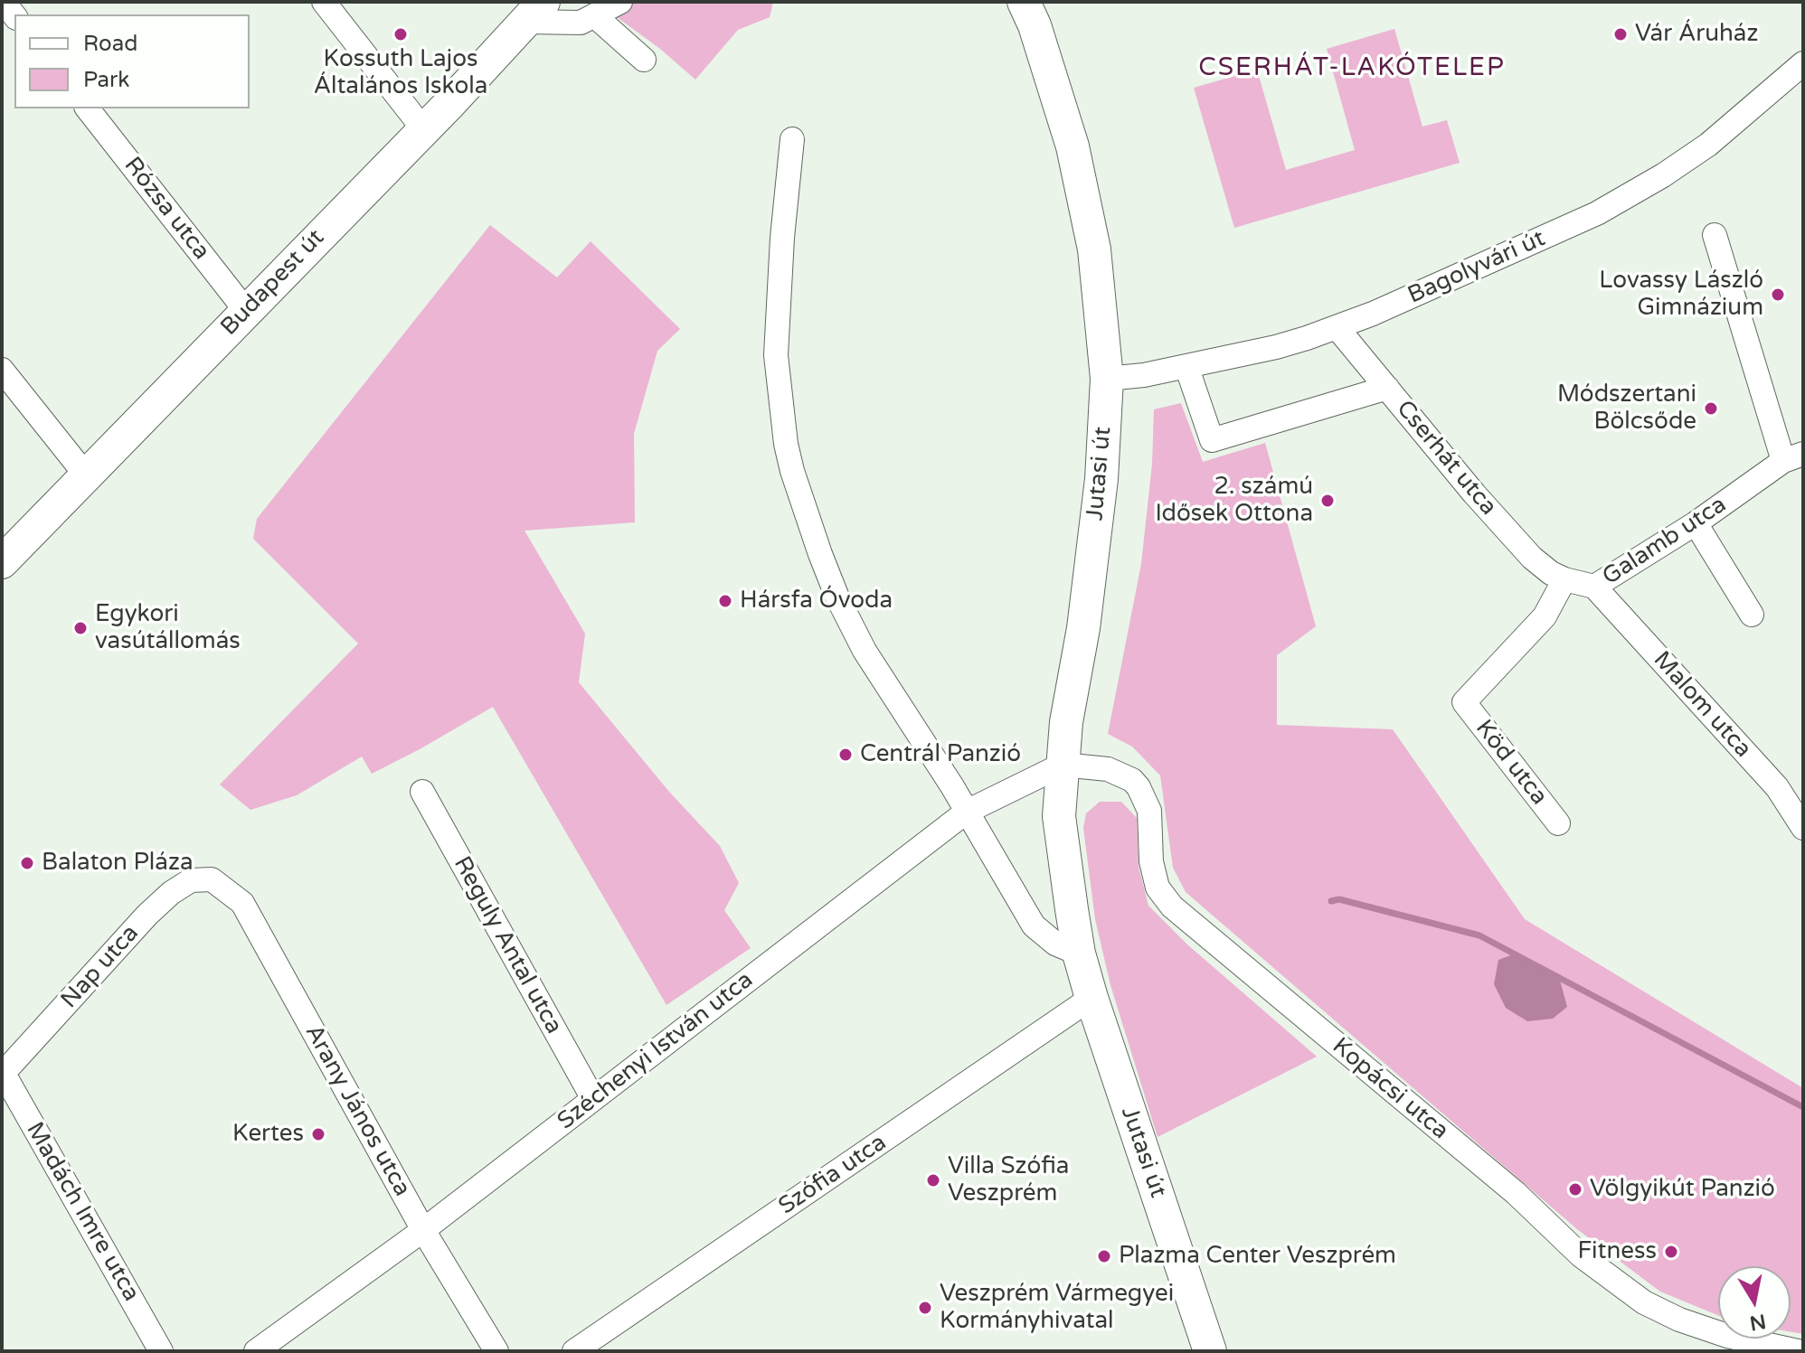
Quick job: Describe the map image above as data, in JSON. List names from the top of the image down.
{
  "streets": {
    "street": [
      "Rózsa utca",
      "Bagolyvári út",
      "Budapest út",
      "Cserhát utca",
      "Jutasi út",
      "Galamb utca",
      "Malom utca",
      "Köd utca",
      "Reguly Antal utca",
      "Nap utca",
      "Széchenyi István utca",
      "Kopácsi utca",
      "Arany János utca",
      "Szófia utca",
      "Madách Imre utca"
    ]
  },
  "crossings": [
    ["Rózsa utca", "Budapest út"],
    ["Bagolyvári út", "Cserhát utca"],
    ["Bagolyvári út", "Jutasi út"],
    ["Cserhát utca", "Galamb utca"],
    ["Jutasi út", "Széchenyi István utca"],
    ["Jutasi út", "Kopácsi utca"],
    ["Jutasi út", "Szófia utca"],
    ["Galamb utca", "Malom utca"],
    ["Galamb utca", "Köd utca"],
    ["Reguly Antal utca", "Széchenyi István utca"],
    ["Nap utca", "Arany János utca"],
    ["Nap utca", "Madách Imre utca"],
    ["Széchenyi István utca", "Kopácsi utca"],
    ["Széchenyi István utca", "Arany János utca"]
  ],
  "districts": ["CSERHÁT-LAKÓTELEP"],
  "places": [
    "Kossuth Lajos Általános Iskola",
    "Vár Áruház",
    "Lovassy László Gimnázium",
    "Módszertani Bölcsőde",
    "2. számú Idősek Ottona",
    "Hársfa Óvoda",
    "Egykori vasútállomás",
    "Centrál Panzió",
    "Balaton Pláza",
    "Kertes",
    "Villa Szófia Veszprém",
    "Völgyikút Panzió",
    "Fitness",
    "Plazma Center Veszprém",
    "Veszprém Vármegyei Kormányhivatal"
  ],
  "legend": ["Road", "Park"],
  "north": "bottom"
}
